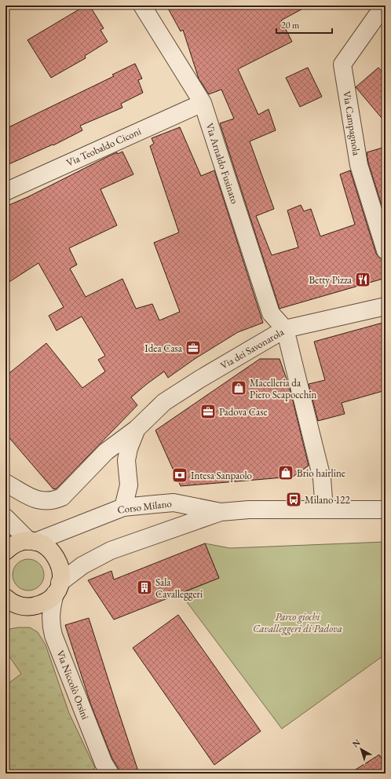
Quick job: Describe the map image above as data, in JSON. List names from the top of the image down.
{
  "streets": {
    "street": [
      "Via Campagnola",
      "Via Teobaldo Ciconi",
      "Via Arnaldo Fusinato",
      "Via dei Savonarola",
      "Corso Milano",
      "Via Niccolò Orsini"
    ]
  },
  "crossings": [
    ["Via Teobaldo Ciconi", "Via Arnaldo Fusinato"],
    ["Via Arnaldo Fusinato", "Via dei Savonarola"],
    ["Via dei Savonarola", "Corso Milano"],
    ["Corso Milano", "Via Niccolò Orsini"]
  ],
  "parks": ["Parco giochi Cavalleggeri di Padova"],
  "places": {
    "restaurant": ["Betty Pizza"],
    "office": ["Idea Casa", "Padova Case"],
    "shop": ["Macelleria da Piero Scapocchin", "Brio hairline"],
    "bank": ["Intesa Sanpaolo"],
    "bus stop": ["Milano 122"],
    "building": ["Sala Cavalleggeri"]
  },
  "scale_bar": "20 m",
  "north": "top left"
}
